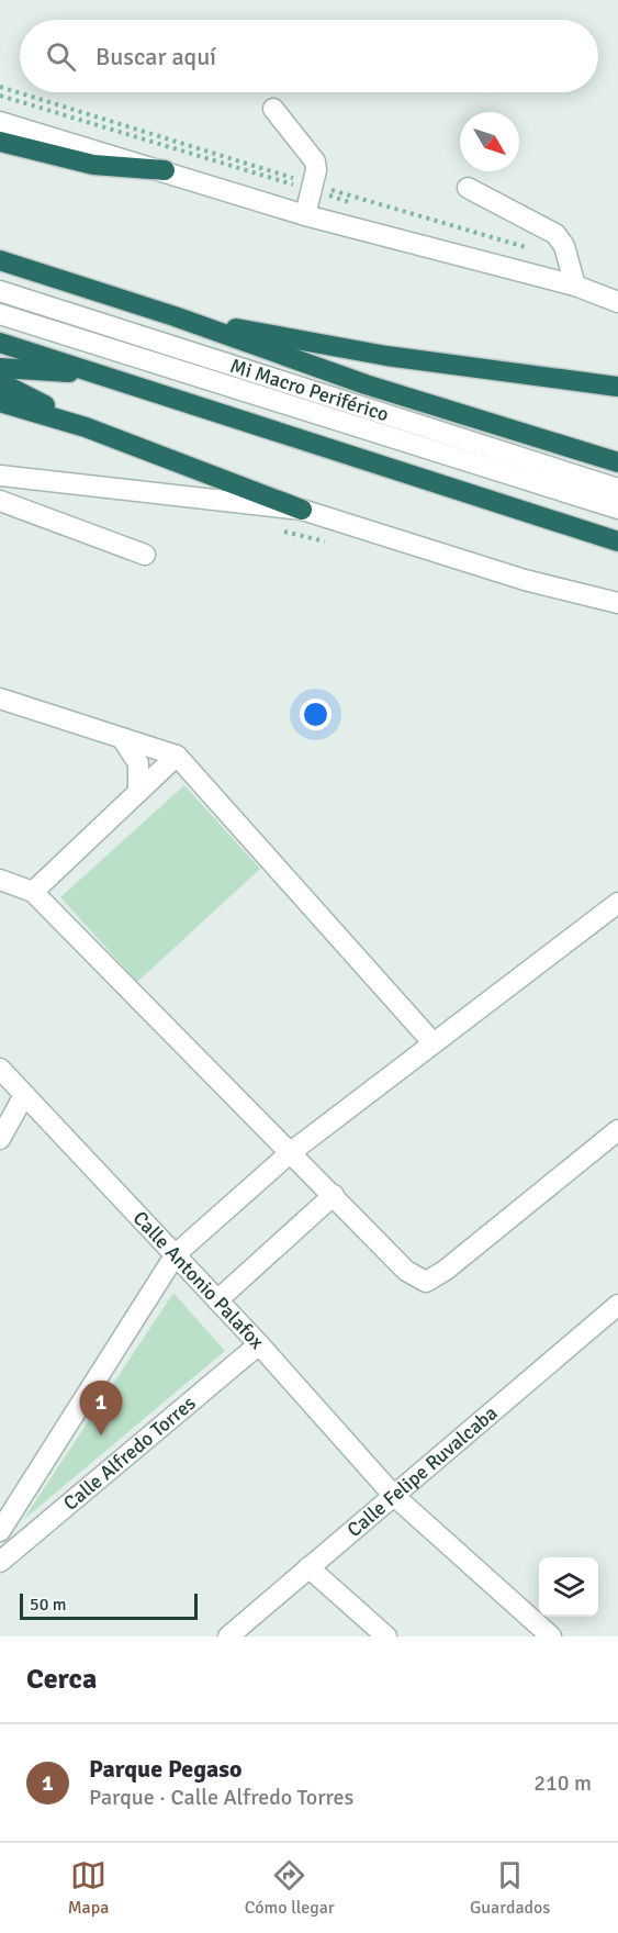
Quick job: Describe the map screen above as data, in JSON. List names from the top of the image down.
{
  "streets": {
    "street": [
      "Mi Macro Periférico",
      "Calle Antonio Palafox",
      "Calle Alfredo Torres",
      "Calle Felipe Ruvalcaba"
    ]
  },
  "crossings": [
    ["Calle Antonio Palafox", "Calle Alfredo Torres"],
    ["Calle Antonio Palafox", "Calle Felipe Ruvalcaba"]
  ],
  "scale_bar": "50 m",
  "north": "bottom right",
  "page": {
    "search": "Buscar aquí",
    "pins": "1",
    "scale": "50 m",
    "heading": "Cerca",
    "list": [
      {
        "mark": "1",
        "name": "Parque Pegaso",
        "note": "Parque · Calle Alfredo Torres",
        "value": "210 m"
      }
    ],
    "nav": ["Mapa", "Cómo llegar", "Guardados"]
  }
}
